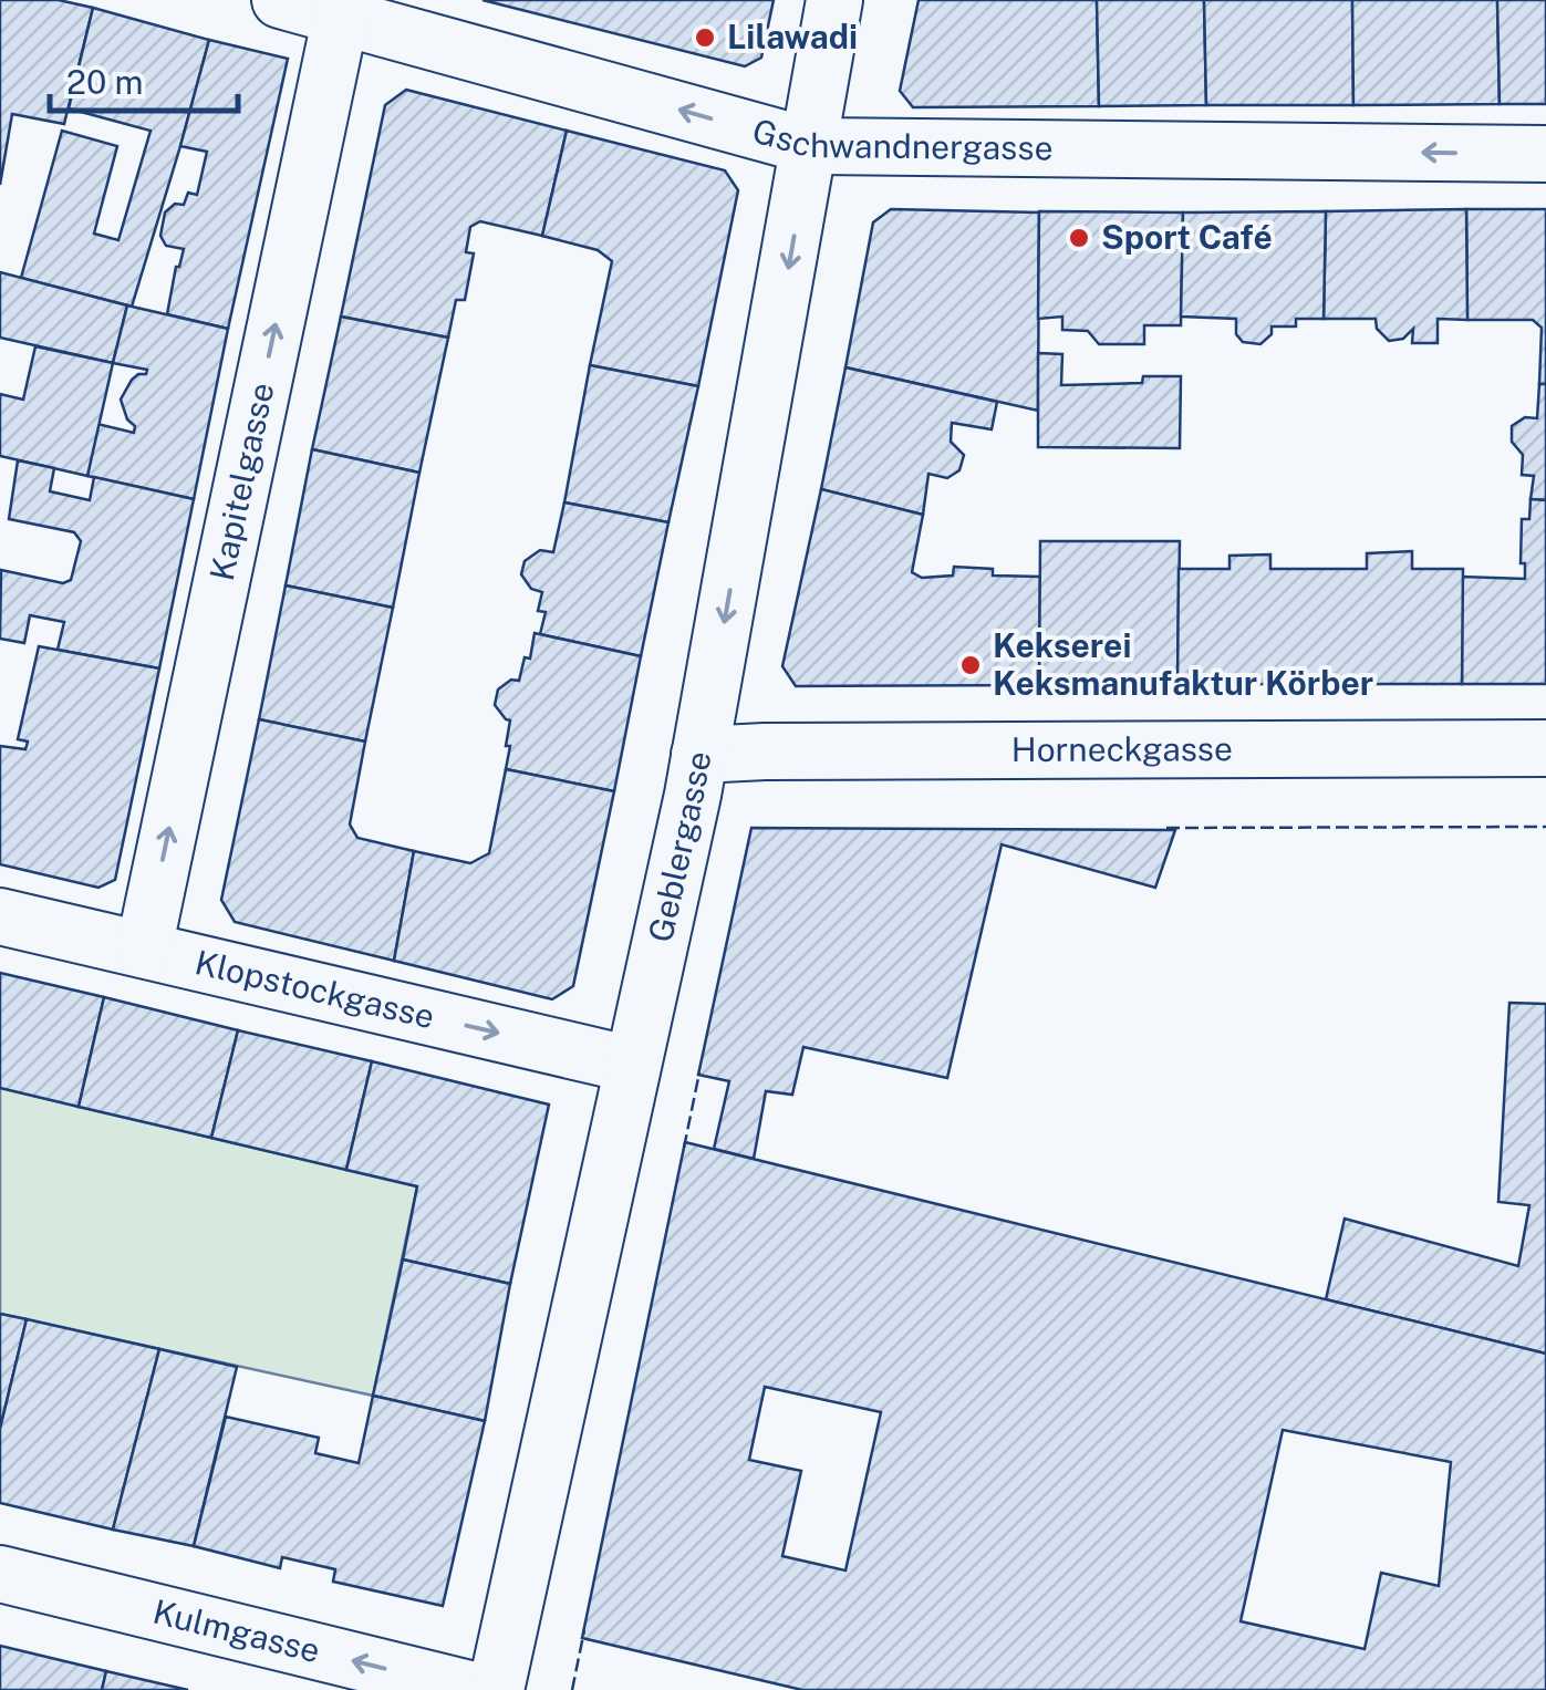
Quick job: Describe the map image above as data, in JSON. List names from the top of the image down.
{
  "streets": {
    "street": [
      "Gschwandnergasse",
      "Kapitelgasse",
      "Horneckgasse",
      "Geblergasse",
      "Klopstockgasse",
      "Kulmgasse"
    ]
  },
  "crossings": [
    ["Gschwandnergasse", "Kapitelgasse"],
    ["Gschwandnergasse", "Geblergasse"],
    ["Kapitelgasse", "Klopstockgasse"],
    ["Horneckgasse", "Geblergasse"],
    ["Geblergasse", "Klopstockgasse"]
  ],
  "one_way": [
    "Gschwandnergasse",
    "Kapitelgasse",
    "Geblergasse",
    "Klopstockgasse",
    "Kulmgasse"
  ],
  "places": ["Lilawadi", "Sport Café", "Kekserei Keksmanufaktur Körber"],
  "scale_bar": "20 m"
}
